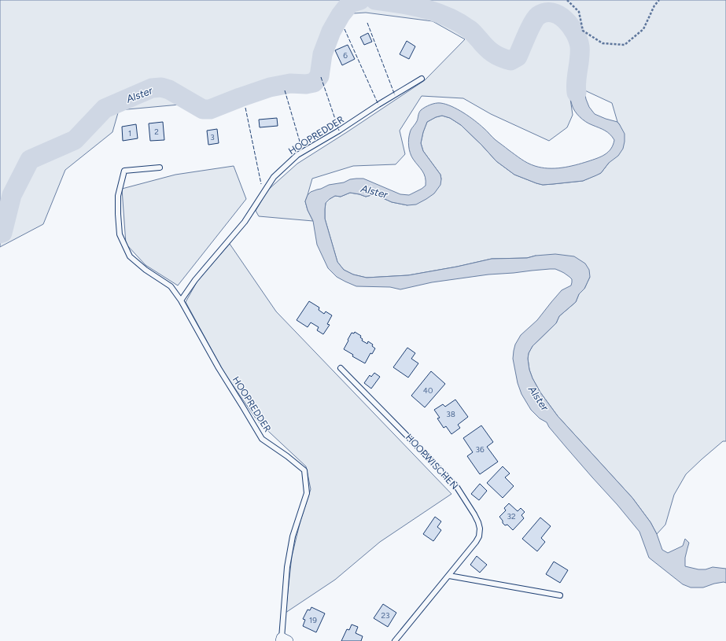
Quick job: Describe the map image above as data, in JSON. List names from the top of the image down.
{
  "streets": {
    "lane": ["HOOPREDDER", "HOOPWISCHEN"]
  },
  "water": ["Alster"],
  "house_numbers": [
    "6",
    "2",
    "1",
    "3",
    "40",
    "38",
    "36",
    "32",
    "23",
    "19"
  ]
}
